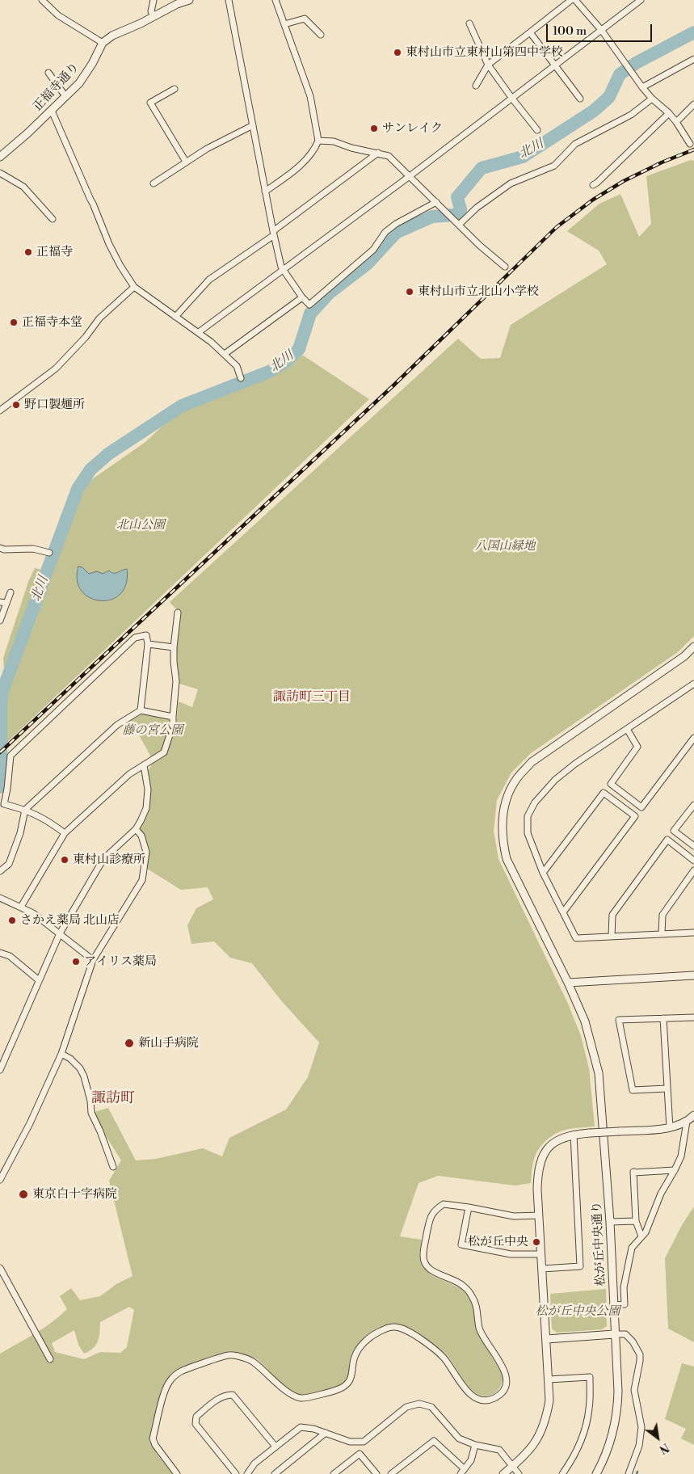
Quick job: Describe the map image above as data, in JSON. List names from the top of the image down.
{
  "streets": {
    "street": ["正福寺通り", "松が丘中央通り"]
  },
  "districts": ["諏訪町三丁目", "諏訪町"],
  "water": ["北川"],
  "parks": [
    "北山公園",
    "八国山緑地",
    "藤の宮公園",
    "松が丘中央公園"
  ],
  "places": [
    "東村山市立東村山第四中学校",
    "サンレイク",
    "正福寺",
    "東村山市立北山小学校",
    "正福寺本堂",
    "野口製麺所",
    "東村山診療所",
    "さかえ薬局 北山店",
    "アイリス薬局",
    "新山手病院",
    "東京白十字病院",
    "松が丘中央"
  ],
  "scale_bar": "100 m",
  "north": "bottom right"
}
